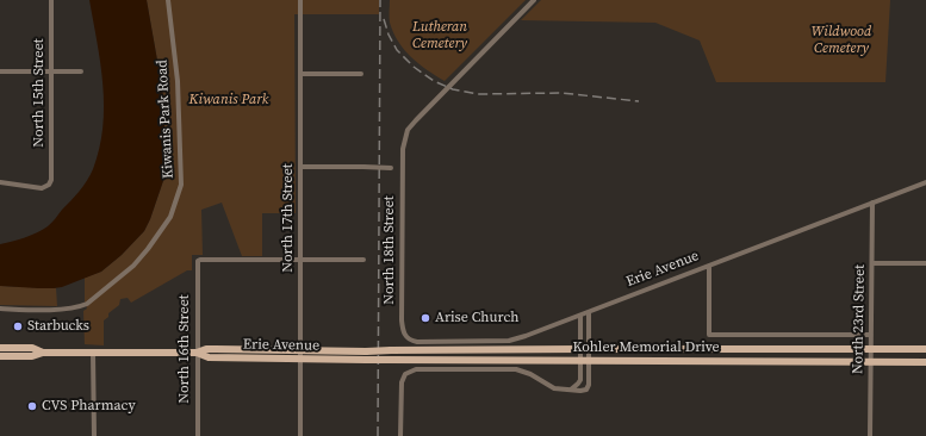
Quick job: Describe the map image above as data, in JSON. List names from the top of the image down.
{
  "streets": {
    "main road": ["Erie Avenue", "Kohler Memorial Drive"],
    "street": [
      "North 15th Street",
      "Kiwanis Park Road",
      "North 17th Street",
      "North 18th Street",
      "North 23rd Street",
      "North 16th Street"
    ]
  },
  "crossings": [
    ["North 17th Street", "Erie Avenue"],
    ["North 17th Street", "North 16th Street"],
    ["North 18th Street", "Erie Avenue"],
    ["Erie Avenue", "North 23rd Street"],
    ["Erie Avenue", "Kohler Memorial Drive"],
    ["Erie Avenue", "North 16th Street"],
    ["North 23rd Street", "Kohler Memorial Drive"]
  ],
  "parks": ["Lutheran Cemetery", "Wildwood Cemetery", "Kiwanis Park"],
  "places": ["Arise Church", "Starbucks", "CVS Pharmacy"]
}
